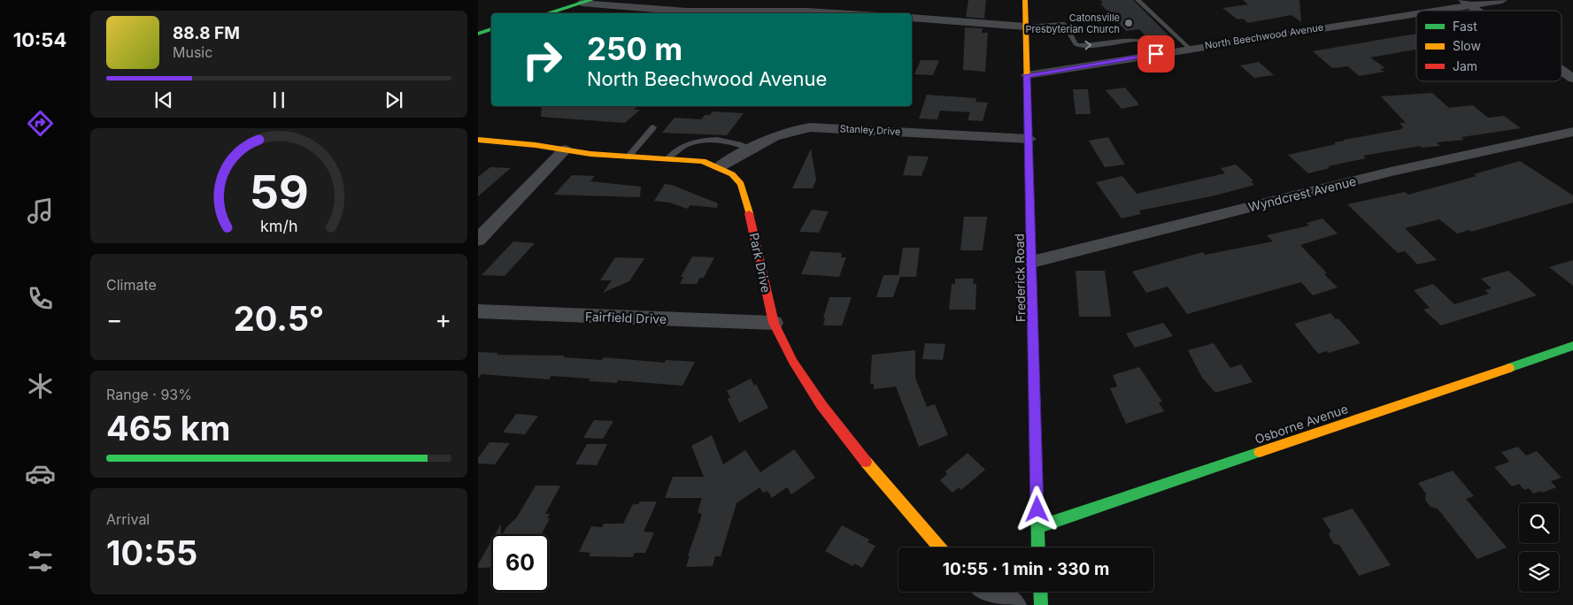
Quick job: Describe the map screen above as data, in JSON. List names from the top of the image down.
{
  "streets": {
    "street": [
      "North Beechwood Avenue",
      "Stanley Drive",
      "Wyndcrest Avenue",
      "Park Drive",
      "Frederick Road",
      "Fairfield Drive",
      "Osborne Avenue"
    ]
  },
  "crossings": [
    ["North Beechwood Avenue", "Frederick Road"],
    ["Stanley Drive", "Park Drive"],
    ["Stanley Drive", "Frederick Road"],
    ["Wyndcrest Avenue", "Frederick Road"],
    ["Park Drive", "Fairfield Drive"],
    ["Frederick Road", "Osborne Avenue"]
  ],
  "places": ["Catonsville Presbyterian Church"],
  "legend": ["Fast", "Slow", "Jam"],
  "page": {
    "tabs": "10:54",
    "turn": ["250 m", "North Beechwood Avenue"],
    "song": ["88.8 FM", "Music"],
    "tile": [
      "Climate",
      ["Range · 93%", "465 km"],
      ["Arrival", "10:55"]
    ],
    "heat": ["−", "20.5°", "+"],
    "limit": "60",
    "trip": "10:55 · 1 min · 330 m",
    "gauge": ["59", "km/h"]
  }
}
